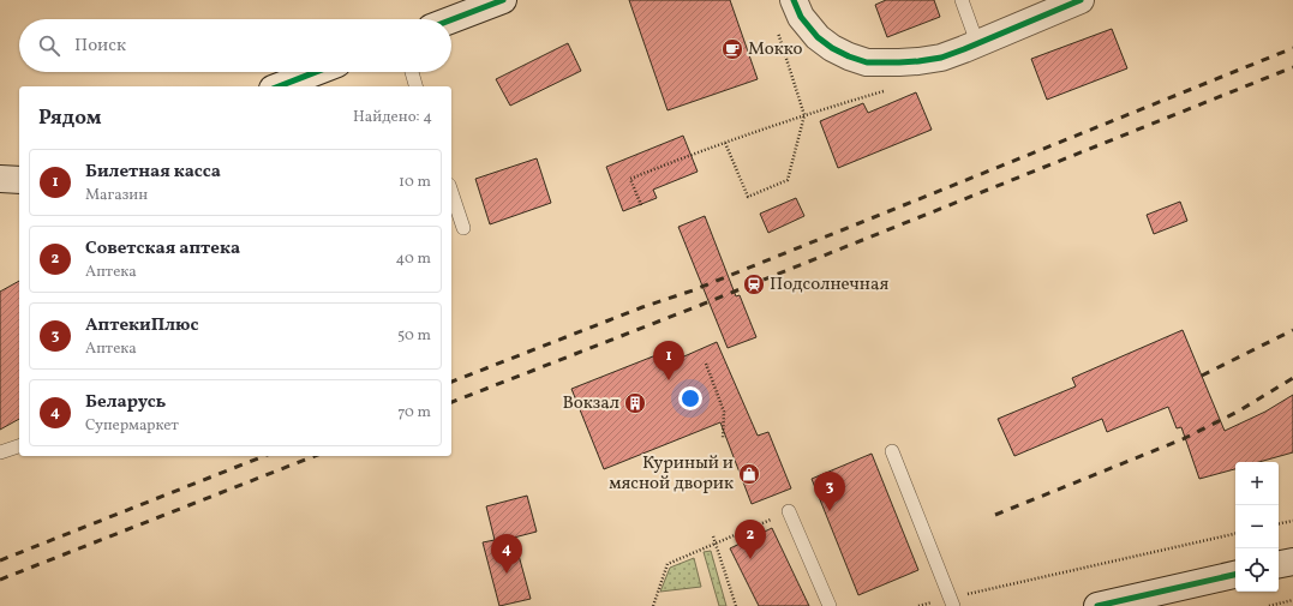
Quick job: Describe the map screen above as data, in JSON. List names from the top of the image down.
{
  "places": {
    "cafe": ["Мокко"],
    "station": ["Подсолнечная"],
    "building": ["Вокзал"],
    "shop": ["Куриный и мясной дворик"]
  },
  "page": {
    "search": "Поиск",
    "heading": ["Рядом", "Найдено: 4"],
    "list": [
      {
        "mark": "1",
        "name": "Билетная касса",
        "note": "Магазин",
        "value": "10 m"
      },
      {
        "mark": "2",
        "name": "Советская аптека",
        "note": "Аптека",
        "value": "40 m"
      },
      {
        "mark": "3",
        "name": "АптекиПлюс",
        "note": "Аптека",
        "value": "50 m"
      },
      {
        "mark": "4",
        "name": "Беларусь",
        "note": "Супермаркет",
        "value": "70 m"
      }
    ],
    "pins": [
      "1",
      "3",
      "2",
      "4"
    ],
    "map_buttons": ["+", "−"]
  }
}
